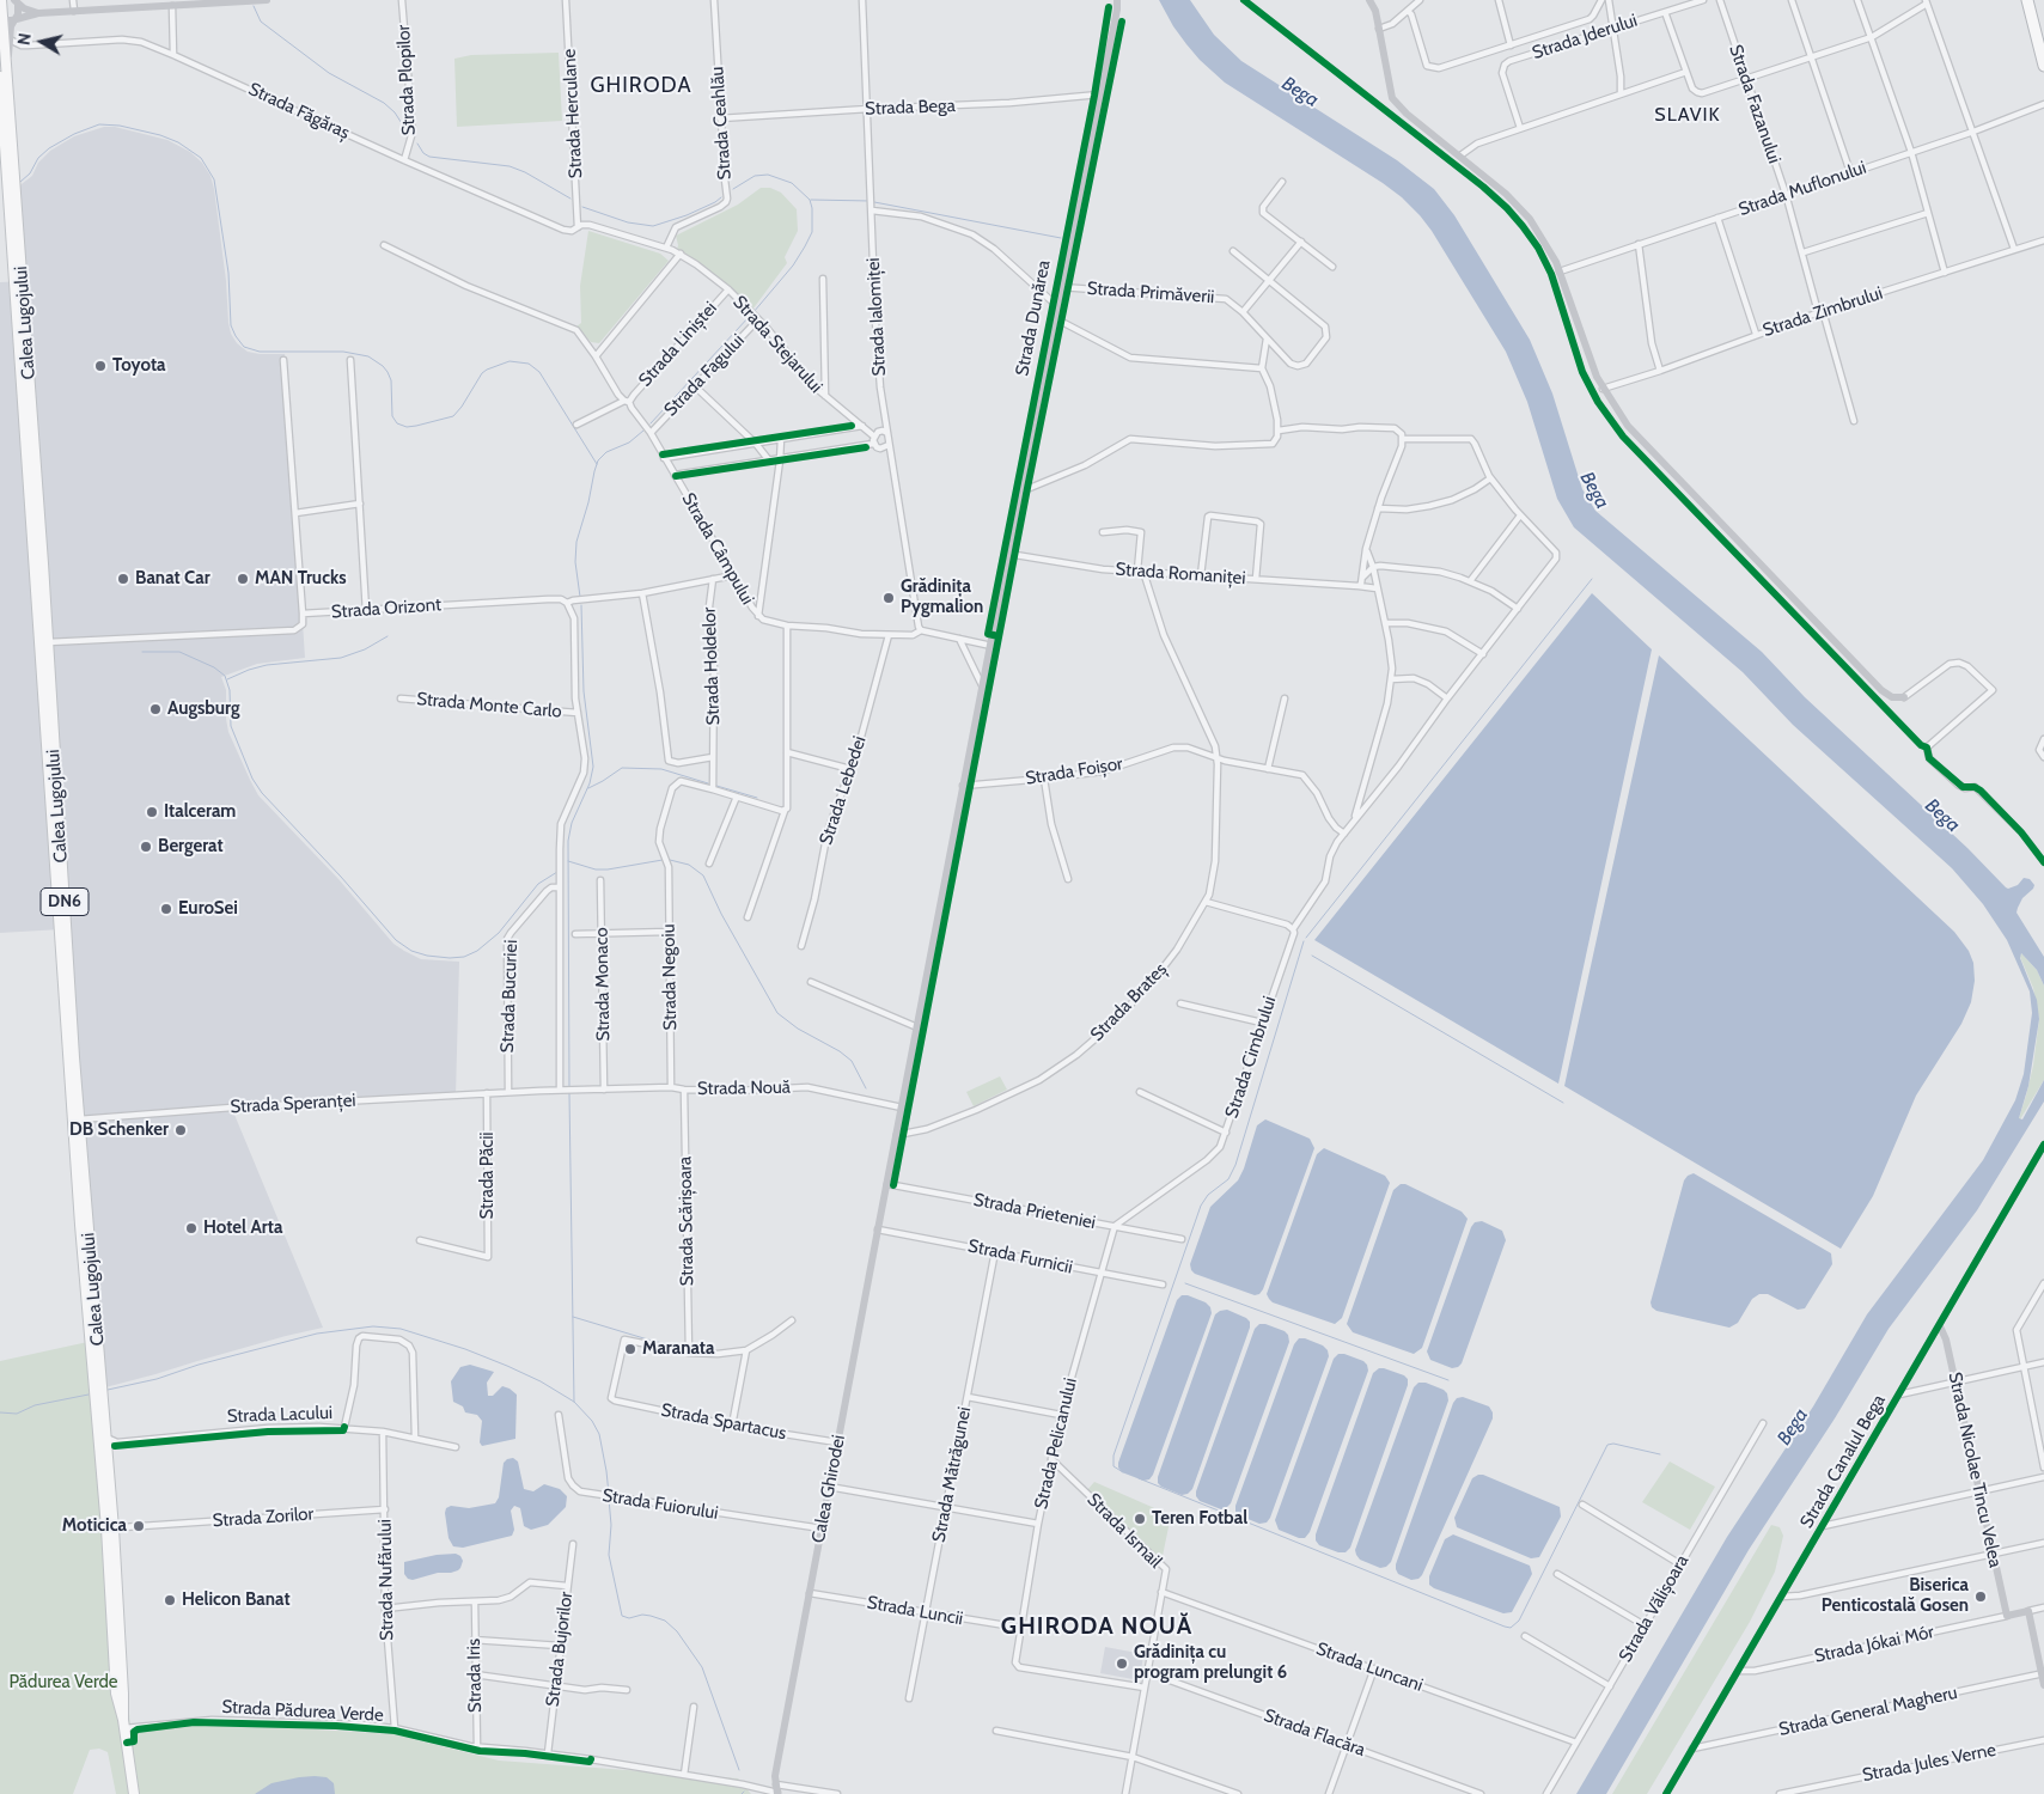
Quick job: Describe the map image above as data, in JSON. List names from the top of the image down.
{
  "streets": {
    "main road": ["Calea Lugojului", "DN6"],
    "street": [
      "Strada Jderului",
      "Strada Plopilor",
      "Strada Fazanului",
      "Strada Bega",
      "Strada Făgăraș",
      "Strada Herculane",
      "Strada Ceahlău",
      "Strada Muflonului",
      "Strada Primăverii",
      "Strada Zimbrului",
      "Strada Ialomiței",
      "Strada Dunărea",
      "Strada Liniștei",
      "Strada Stejarului",
      "Strada Fagului",
      "Strada Câmpului",
      "Strada Romaniței",
      "Strada Orizont",
      "Strada Holdelor",
      "Strada Monte Carlo",
      "Strada Foișor",
      "Strada Lebedei",
      "Strada Negoiu",
      "Strada Monaco",
      "Strada Bucuriei",
      "Strada Brateș",
      "Strada Cimbrului",
      "Strada Nouă",
      "Strada Speranței",
      "Strada Păcii",
      "Strada Prieteniei",
      "Strada Scărișoara",
      "Strada Furnicii",
      "Strada Lacului",
      "Strada Spartacus",
      "Strada Pelicanului",
      "Strada Canalul Bega",
      "Strada Nicolae Tincu Velea",
      "Strada Mătrăgunei",
      "Calea Ghirodei",
      "Strada Fuiorului",
      "Strada Zorilor",
      "Strada Ismail",
      "Strada Nufărului",
      "Strada Vălișoara",
      "Strada Luncii",
      "Strada Jókai Mór",
      "Strada Bujorilor",
      "Strada Luncani",
      "Strada Iris",
      "Strada Pădurea Verde",
      "Strada General Magheru",
      "Strada Flacăra",
      "Strada Jules Verne"
    ]
  },
  "crossings": [
    ["Strada Plopilor", "Strada Făgăraș"],
    ["Strada Fazanului", "Strada Muflonului"],
    ["Strada Fazanului", "Strada Zimbrului"],
    ["Strada Bega", "Strada Ceahlău"],
    ["Strada Bega", "Strada Ialomiței"],
    ["Strada Bega", "Strada Dunărea"],
    ["Strada Făgăraș", "Strada Herculane"],
    ["Strada Făgăraș", "Strada Stejarului"],
    ["Strada Herculane", "Strada Stejarului"],
    ["Strada Ceahlău", "Strada Stejarului"],
    ["Strada Primăverii", "Strada Dunărea"],
    ["Strada Ialomiței", "Strada Stejarului"],
    ["Strada Ialomiței", "Strada Câmpului"],
    ["Strada Dunărea", "Strada Câmpului"],
    ["Strada Dunărea", "Strada Romaniței"],
    ["Strada Dunărea", "Strada Foișor"],
    ["Strada Dunărea", "Strada Brateș"],
    ["Strada Dunărea", "Strada Nouă"],
    ["Strada Dunărea", "Strada Prieteniei"],
    ["Strada Dunărea", "Calea Ghirodei"],
    ["Calea Lugojului", "DN6"],
    ["Calea Lugojului", "Strada Speranței"],
    ["Calea Lugojului", "Strada Lacului"],
    ["Calea Lugojului", "Strada Zorilor"],
    ["Calea Lugojului", "Strada Pădurea Verde"],
    ["Strada Liniștei", "Strada Stejarului"],
    ["Strada Liniștei", "Strada Câmpului"],
    ["Strada Stejarului", "Strada Fagului"],
    ["Strada Fagului", "Strada Câmpului"],
    ["Strada Câmpului", "Strada Orizont"],
    ["Strada Câmpului", "Strada Lebedei"],
    ["Strada Orizont", "Strada Holdelor"],
    ["Strada Holdelor", "Strada Negoiu"],
    ["Strada Foișor", "Strada Brateș"],
    ["Strada Foișor", "Strada Cimbrului"],
    ["DN6", "Strada Pădurea Verde"],
    ["Strada Negoiu", "Strada Nouă"],
    ["Strada Monaco", "Strada Nouă"],
    ["Strada Bucuriei", "Strada Speranței"],
    ["Strada Cimbrului", "Strada Prieteniei"],
    ["Strada Cimbrului", "Strada Pelicanului"],
    ["Strada Nouă", "Strada Speranței"],
    ["Strada Nouă", "Strada Scărișoara"],
    ["Strada Speranței", "Strada Păcii"],
    ["Strada Prieteniei", "Strada Pelicanului"],
    ["Strada Prieteniei", "Calea Ghirodei"],
    ["Strada Scărișoara", "Strada Spartacus"],
    ["Strada Furnicii", "Strada Pelicanului"],
    ["Strada Furnicii", "Strada Mătrăgunei"],
    ["Strada Furnicii", "Calea Ghirodei"],
    ["Strada Lacului", "Strada Nufărului"],
    ["Strada Spartacus", "Calea Ghirodei"],
    ["Strada Pelicanului", "Strada Ismail"],
    ["Strada Pelicanului", "Strada Luncii"],
    ["Strada Canalul Bega", "Strada Nicolae Tincu Velea"],
    ["Strada Canalul Bega", "Strada Jókai Mór"],
    ["Strada Canalul Bega", "Strada General Magheru"],
    ["Strada Nicolae Tincu Velea", "Strada Jókai Mór"],
    ["Strada Mătrăgunei", "Strada Luncii"],
    ["Calea Ghirodei", "Strada Fuiorului"],
    ["Calea Ghirodei", "Strada Luncii"],
    ["Calea Ghirodei", "Strada Pădurea Verde"],
    ["Strada Zorilor", "Strada Nufărului"],
    ["Strada Ismail", "Strada Luncani"],
    ["Strada Ismail", "Strada Flacăra"],
    ["Strada Nufărului", "Strada Pădurea Verde"],
    ["Strada Vălișoara", "Strada Luncani"],
    ["Strada Bujorilor", "Strada Pădurea Verde"],
    ["Strada Iris", "Strada Pădurea Verde"]
  ],
  "districts": ["GHIRODA", "SLAVIK", "GHIRODA NOUĂ"],
  "water": ["Bega"],
  "parks": ["Pădurea Verde"],
  "places": [
    "Toyota",
    "Banat Car",
    "MAN Trucks",
    "Grădinița Pygmalion",
    "Augsburg",
    "Italceram",
    "Bergerat",
    "EuroSei",
    "DB Schenker",
    "Hotel Arta",
    "Maranata",
    "Teren Fotbal",
    "Moticica",
    "Biserica Penticostală Gosen",
    "Helicon Banat",
    "Grădinița cu program prelungit 6"
  ],
  "north": "left"
}
